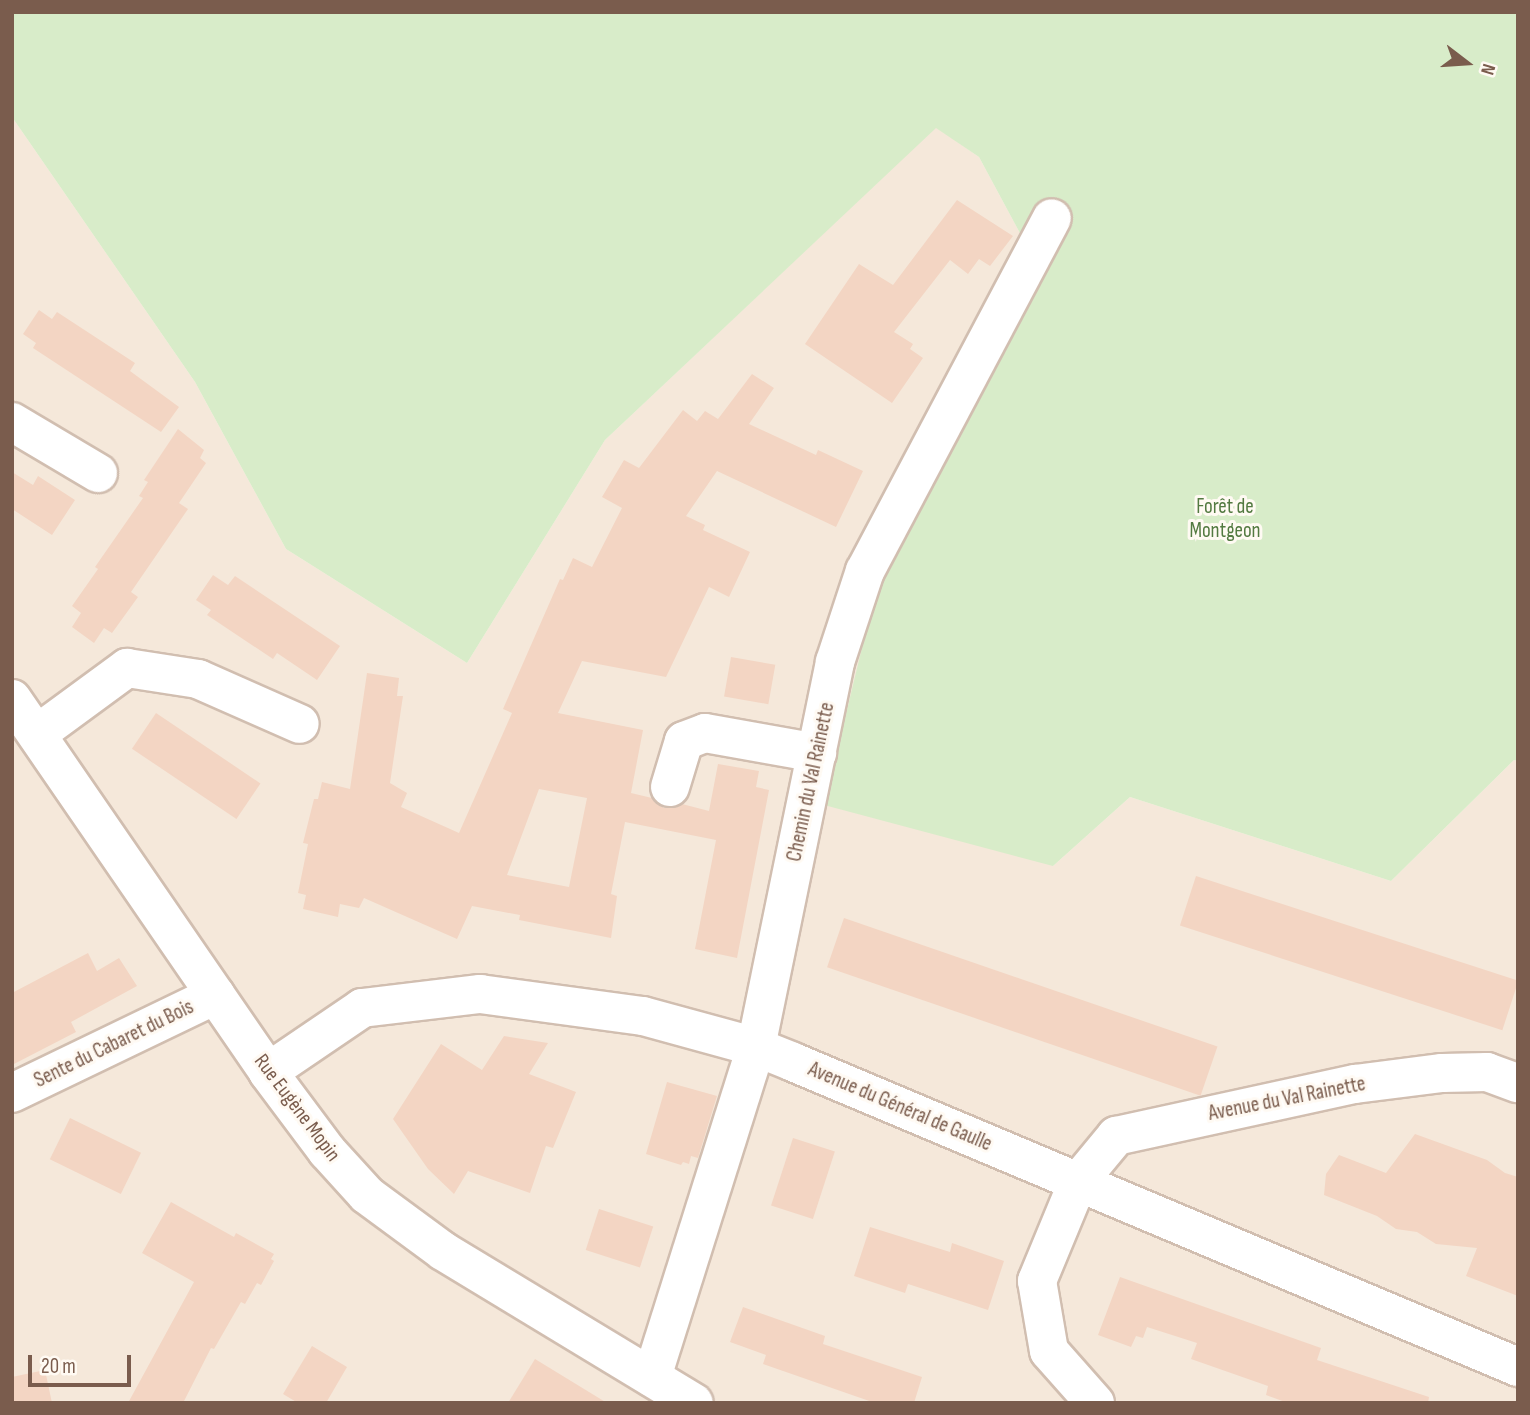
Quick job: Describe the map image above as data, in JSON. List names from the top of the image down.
{
  "streets": {
    "street": [
      "Chemin du Val Rainette",
      "Sente du Cabaret du Bois",
      "Avenue du Val Rainette",
      "Avenue du Général de Gaulle",
      "Rue Eugène Mopin"
    ]
  },
  "crossings": [
    ["Chemin du Val Rainette", "Avenue du Général de Gaulle"],
    ["Chemin du Val Rainette", "Rue Eugène Mopin"],
    ["Sente du Cabaret du Bois", "Rue Eugène Mopin"],
    ["Avenue du Val Rainette", "Avenue du Général de Gaulle"],
    ["Avenue du Général de Gaulle", "Rue Eugène Mopin"]
  ],
  "parks": ["Forêt de Montgeon"],
  "scale_bar": "20 m",
  "north": "right"
}
